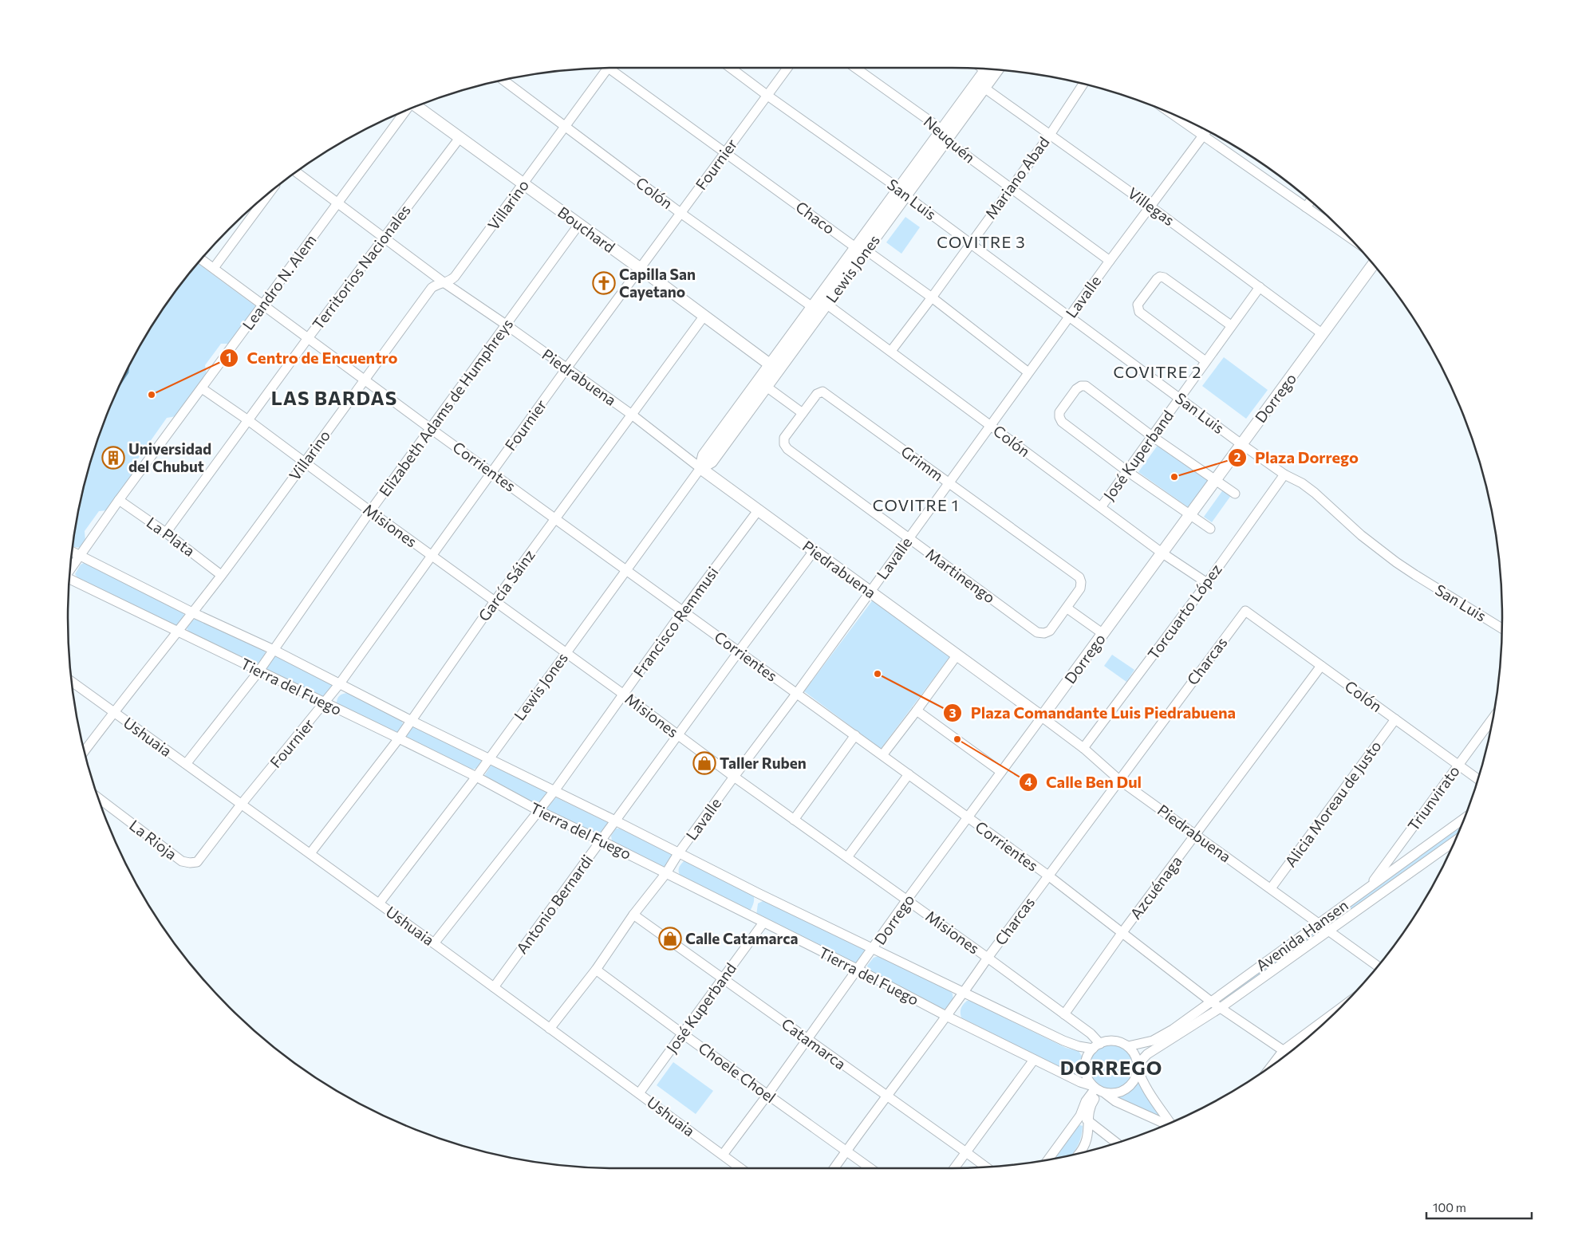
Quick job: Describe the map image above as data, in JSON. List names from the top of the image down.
{
  "streets": {
    "main road": [
      "Bouchard",
      "Lewis Jones",
      "Piedrabuena",
      "Dorrego"
    ],
    "street": [
      "Neuquén",
      "Fournier",
      "Mariano Abad",
      "Colón",
      "San Luis",
      "Villarino",
      "Villegas",
      "Chaco",
      "Territorios Nacionales",
      "Leandro N. Alem",
      "Lavalle",
      "Elizabeth Adams de Humphreys",
      "José Kuperband",
      "Grimm",
      "Corrientes",
      "Misiones",
      "La Plata",
      "Martinengo",
      "García Sáinz",
      "Torcuarto López",
      "Francisco Remmusi",
      "Charcas",
      "Tierra del Fuego",
      "Ushuaia",
      "Triunvirato",
      "Alicia Moreau de Justo",
      "La Rioja",
      "Azcuénaga",
      "Antonio Bernardi",
      "Avenida Hansen",
      "Catamarca",
      "Choele Choel"
    ]
  },
  "crossings": [
    ["Neuquén", "Mariano Abad"],
    ["Neuquén", "Lewis Jones"],
    ["Neuquén", "Lavalle"],
    ["Fournier", "Colón"],
    ["Fournier", "San Luis"],
    ["Fournier", "Chaco"],
    ["Fournier", "Bouchard"],
    ["Fournier", "Piedrabuena"],
    ["Fournier", "Corrientes"],
    ["Fournier", "Misiones"],
    ["Fournier", "Tierra del Fuego"],
    ["Fournier", "Ushuaia"],
    ["Fournier", "La Rioja"],
    ["Mariano Abad", "Colón"],
    ["Mariano Abad", "San Luis"],
    ["Mariano Abad", "Villegas"],
    ["Mariano Abad", "Chaco"],
    ["Colón", "Villarino"],
    ["Colón", "Lewis Jones"],
    ["Colón", "Lavalle"],
    ["Colón", "Dorrego"],
    ["Colón", "José Kuperband"],
    ["Colón", "Torcuarto López"],
    ["Colón", "Charcas"],
    ["Colón", "Triunvirato"],
    ["Colón", "Alicia Moreau de Justo"],
    ["Colón", "Azcuénaga"],
    ["San Luis", "Lewis Jones"],
    ["San Luis", "Lavalle"],
    ["San Luis", "Dorrego"],
    ["San Luis", "José Kuperband"],
    ["San Luis", "Torcuarto López"],
    ["Villarino", "Bouchard"],
    ["Villarino", "Piedrabuena"],
    ["Villarino", "Corrientes"],
    ["Villarino", "Misiones"],
    ["Villarino", "La Plata"],
    ["Villarino", "Tierra del Fuego"],
    ["Villarino", "Ushuaia"],
    ["Villegas", "Lewis Jones"],
    ["Villegas", "Lavalle"],
    ["Villegas", "Dorrego"],
    ["Villegas", "José Kuperband"],
    ["Chaco", "Lewis Jones"],
    ["Chaco", "Lavalle"],
    ["Bouchard", "Territorios Nacionales"],
    ["Bouchard", "Lewis Jones"],
    ["Bouchard", "Elizabeth Adams de Humphreys"],
    ["Bouchard", "García Sáinz"],
    ["Territorios Nacionales", "Piedrabuena"],
    ["Territorios Nacionales", "Corrientes"],
    ["Territorios Nacionales", "Misiones"],
    ["Territorios Nacionales", "La Plata"],
    ["Lewis Jones", "Piedrabuena"],
    ["Lewis Jones", "Corrientes"],
    ["Lewis Jones", "Misiones"],
    ["Lewis Jones", "Tierra del Fuego"],
    ["Lewis Jones", "Ushuaia"],
    ["Leandro N. Alem", "Piedrabuena"],
    ["Leandro N. Alem", "Corrientes"],
    ["Leandro N. Alem", "Misiones"],
    ["Leandro N. Alem", "La Plata"],
    ["Leandro N. Alem", "Tierra del Fuego"],
    ["Lavalle", "Piedrabuena"],
    ["Lavalle", "Grimm"],
    ["Lavalle", "Corrientes"],
    ["Lavalle", "Misiones"],
    ["Lavalle", "Martinengo"],
    ["Lavalle", "Tierra del Fuego"],
    ["Lavalle", "Ushuaia"],
    ["Lavalle", "Catamarca"],
    ["Lavalle", "Choele Choel"],
    ["Piedrabuena", "Dorrego"],
    ["Piedrabuena", "Elizabeth Adams de Humphreys"],
    ["Piedrabuena", "García Sáinz"],
    ["Piedrabuena", "Torcuarto López"],
    ["Piedrabuena", "Francisco Remmusi"],
    ["Piedrabuena", "Charcas"],
    ["Piedrabuena", "Alicia Moreau de Justo"],
    ["Piedrabuena", "Azcuénaga"],
    ["Piedrabuena", "Antonio Bernardi"],
    ["Piedrabuena", "Avenida Hansen"],
    ["Dorrego", "Corrientes"],
    ["Dorrego", "Misiones"],
    ["Dorrego", "Tierra del Fuego"],
    ["Dorrego", "Ushuaia"],
    ["Dorrego", "Catamarca"],
    ["Dorrego", "Choele Choel"],
    ["Elizabeth Adams de Humphreys", "Corrientes"],
    ["Elizabeth Adams de Humphreys", "Misiones"],
    ["Elizabeth Adams de Humphreys", "Tierra del Fuego"],
    ["Elizabeth Adams de Humphreys", "Ushuaia"],
    ["José Kuperband", "Tierra del Fuego"],
    ["José Kuperband", "Ushuaia"],
    ["José Kuperband", "Catamarca"],
    ["José Kuperband", "Choele Choel"],
    ["Grimm", "Martinengo"],
    ["Corrientes", "García Sáinz"],
    ["Corrientes", "Francisco Remmusi"],
    ["Corrientes", "Charcas"],
    ["Corrientes", "Azcuénaga"],
    ["Corrientes", "Antonio Bernardi"],
    ["Corrientes", "Avenida Hansen"],
    ["Misiones", "García Sáinz"],
    ["Misiones", "Francisco Remmusi"],
    ["Misiones", "Charcas"],
    ["Misiones", "Tierra del Fuego"],
    ["Misiones", "Azcuénaga"],
    ["Misiones", "Antonio Bernardi"],
    ["Misiones", "Avenida Hansen"],
    ["García Sáinz", "Tierra del Fuego"],
    ["García Sáinz", "Ushuaia"],
    ["Francisco Remmusi", "Tierra del Fuego"],
    ["Francisco Remmusi", "Ushuaia"],
    ["Charcas", "Tierra del Fuego"],
    ["Charcas", "Catamarca"],
    ["Charcas", "Choele Choel"],
    ["Tierra del Fuego", "Antonio Bernardi"],
    ["Tierra del Fuego", "Avenida Hansen"],
    ["Ushuaia", "Antonio Bernardi"],
    ["Triunvirato", "Avenida Hansen"]
  ],
  "districts": [
    "COVITRE 3",
    "COVITRE 2",
    "LAS BARDAS",
    "COVITRE 1",
    "DORREGO"
  ],
  "places": {
    "church": ["Capilla San Cayetano"],
    "other": [
      "Centro de Encuentro",
      "Plaza Dorrego",
      "Plaza Comandante Luis Piedrabuena",
      "Calle Ben Dul"
    ],
    "building": ["Universidad del Chubut"],
    "shop": ["Taller Ruben", "Calle Catamarca"]
  },
  "scale_bar": "100 m"
}
